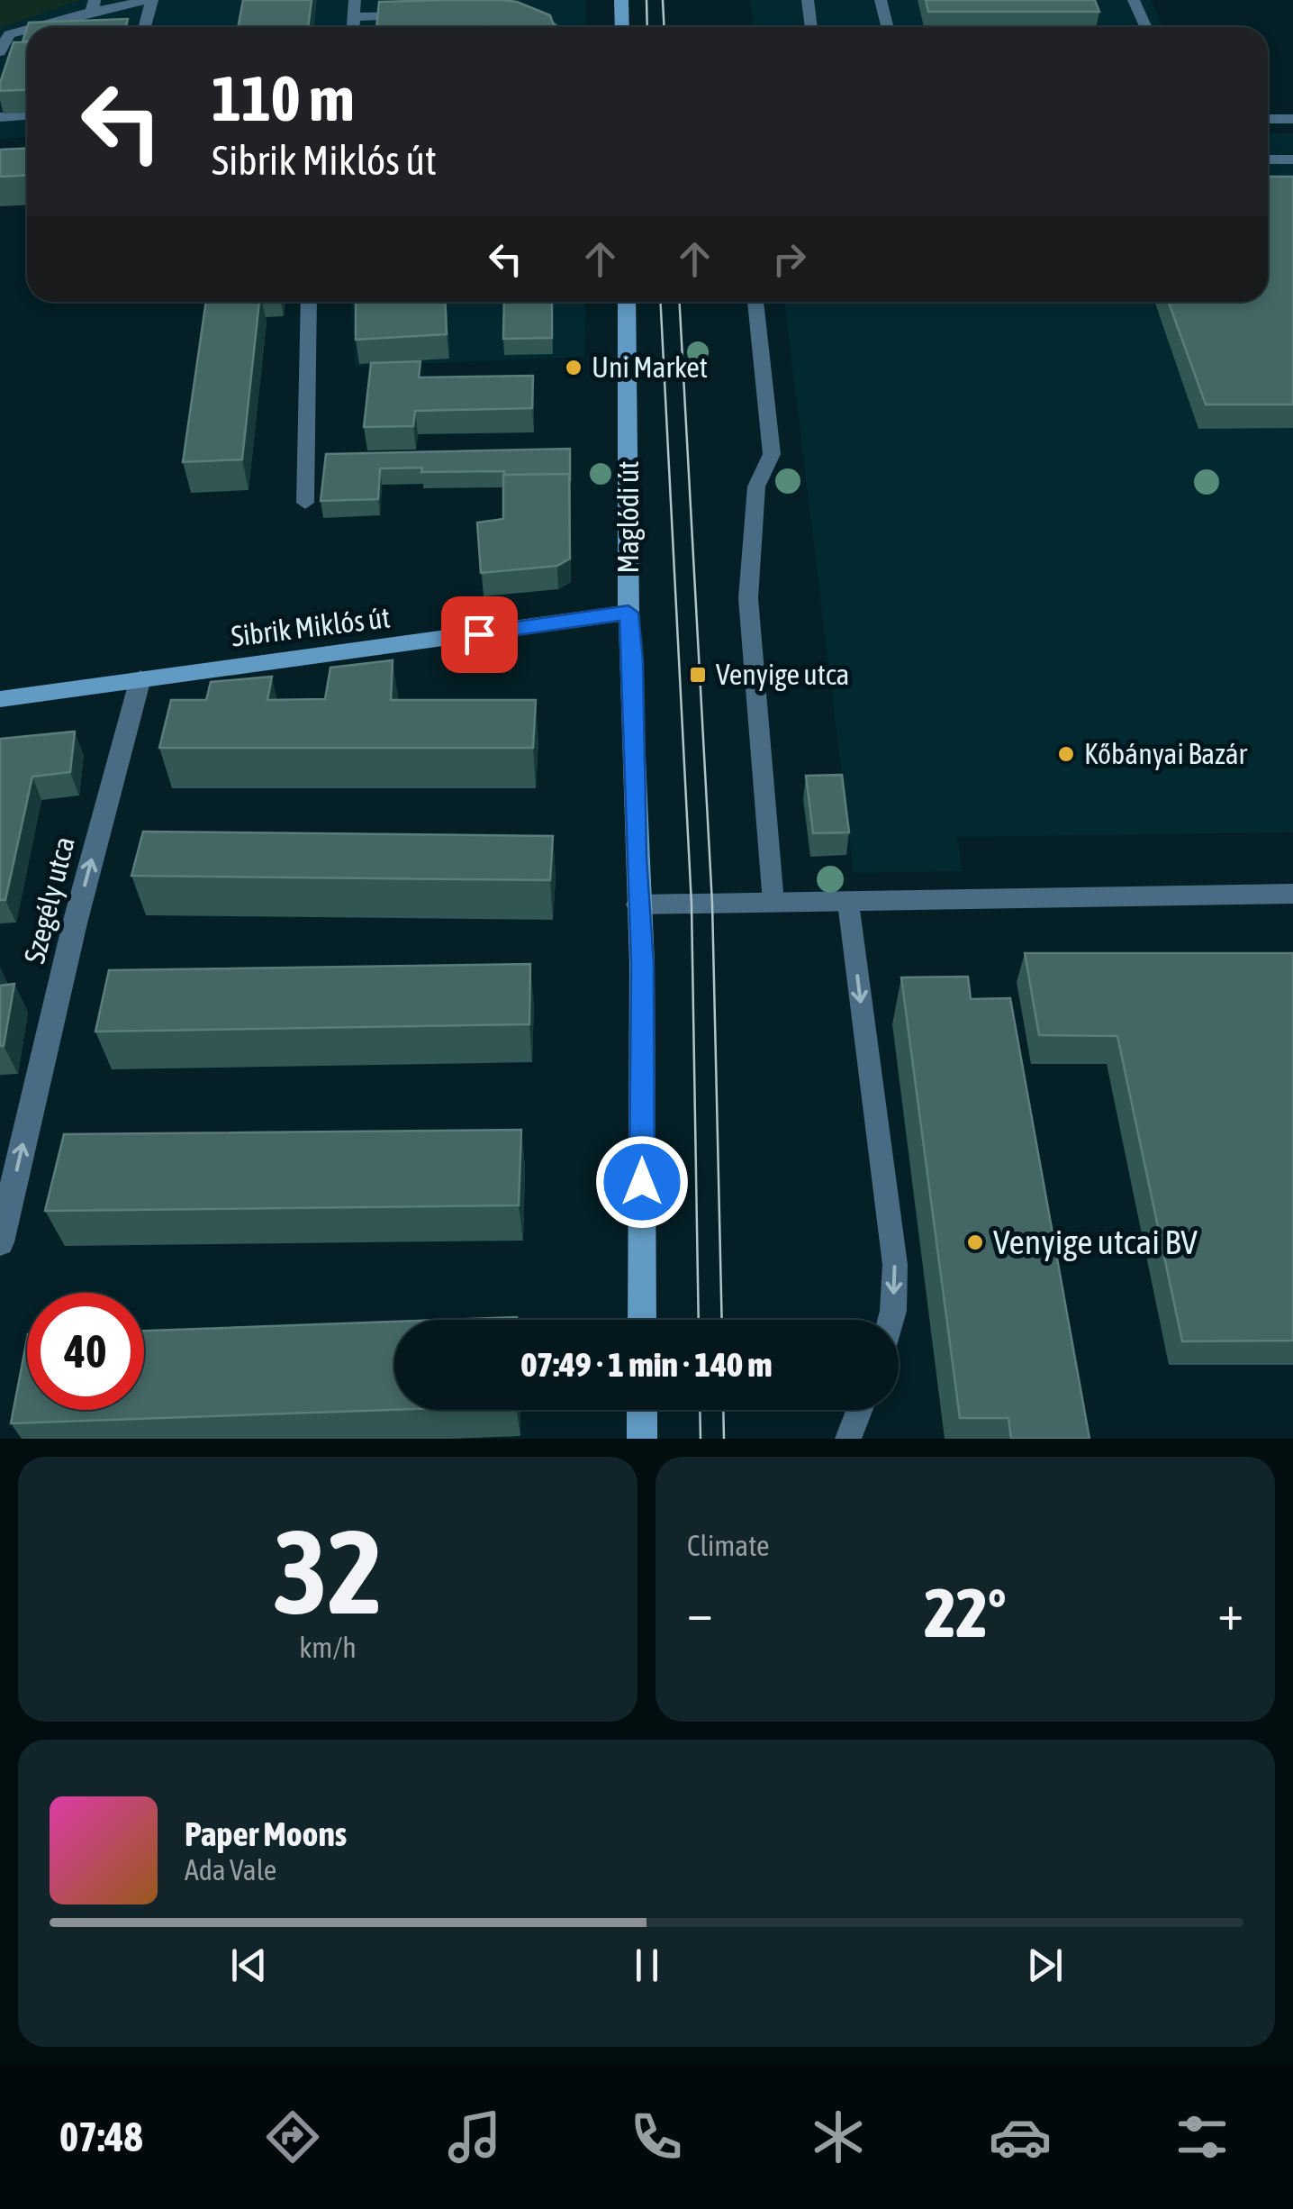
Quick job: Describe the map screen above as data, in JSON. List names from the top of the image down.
{
  "streets": {
    "street": ["Maglódi út", "Sibrik Miklós út", "Szegély utca"]
  },
  "crossings": [
    ["Maglódi út", "Sibrik Miklós út"],
    ["Sibrik Miklós út", "Szegély utca"]
  ],
  "one_way": ["Szegély utca"],
  "places": {
    "other": ["Uni Market", "Kőbányai Bazár", "Venyige utcai BV"],
    "transit": ["Venyige utca"]
  },
  "page": {
    "turn": ["110 m", "Sibrik Miklós út"],
    "limit": "40",
    "trip": "07:49 · 1 min · 140 m",
    "tile": [
      ["32", "km/h"],
      "Climate"
    ],
    "heat": ["−", "22°", "+"],
    "song": ["Paper Moons", "Ada Vale"],
    "tabs": "07:48"
  }
}
